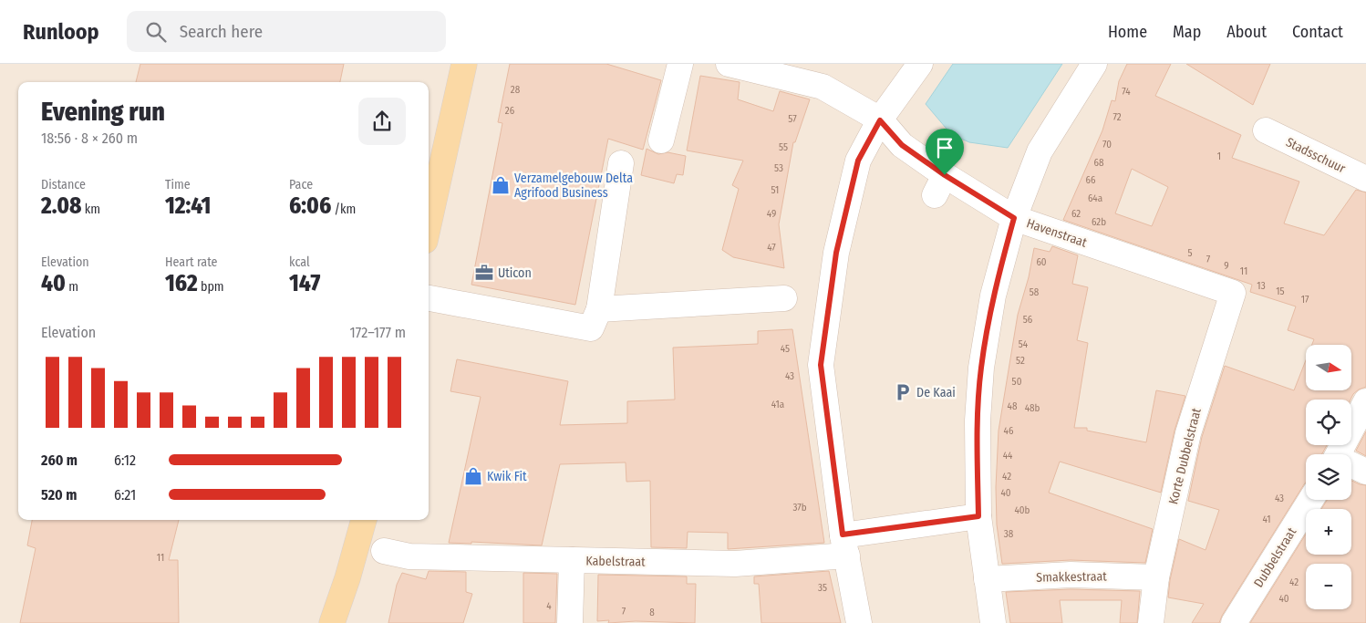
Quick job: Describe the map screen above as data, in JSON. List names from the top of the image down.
{
  "streets": {
    "street": [
      "Stadsschuur",
      "Havenstraat",
      "Korte Dubbelstraat",
      "Dubbelstraat",
      "Kabelstraat",
      "Smakkestraat"
    ]
  },
  "crossings": [
    ["Havenstraat", "Korte Dubbelstraat"],
    ["Korte Dubbelstraat", "Smakkestraat"]
  ],
  "places": {
    "shop": ["Verzamelgebouw Delta Agrifood Business", "Kwik Fit"],
    "office": ["Uticon"],
    "parking": ["De Kaai"]
  },
  "house_numbers": [
    "28",
    "74",
    "26",
    "72",
    "57",
    "70",
    "55",
    "1",
    "68",
    "53",
    "66",
    "51",
    "64a",
    "49",
    "62",
    "62b",
    "47",
    "5",
    "7",
    "60",
    "9",
    "11",
    "13",
    "15",
    "58",
    "17",
    "56",
    "54",
    "45",
    "52",
    "43",
    "50",
    "41a",
    "48",
    "48b",
    "46",
    "44",
    "42",
    "40",
    "43",
    "37b",
    "40b",
    "41",
    "38",
    "11",
    "42",
    "35",
    "40",
    "4",
    "7",
    "8"
  ],
  "north": "right",
  "page": {
    "header": "Runloop",
    "search": "Search here",
    "nav": [
      "Home",
      "Map",
      "About",
      "Contact"
    ],
    "heading": ["Evening run", "18:56 · 8 × 260 m"],
    "stats": [
      ["Distance", "2.08 km"],
      ["Time", "12:41"],
      ["Pace", "6:06 /km"],
      ["Elevation", "40 m"],
      ["Heart rate", "162 bpm"],
      ["kcal", "147"]
    ],
    "chart": ["Elevation", "172–177 m"],
    "map_buttons": ["+", "−"],
    "list": [
      {
        "name": "260 m",
        "note": "6:12"
      },
      {
        "name": "520 m",
        "note": "6:21"
      }
    ]
  }
}
